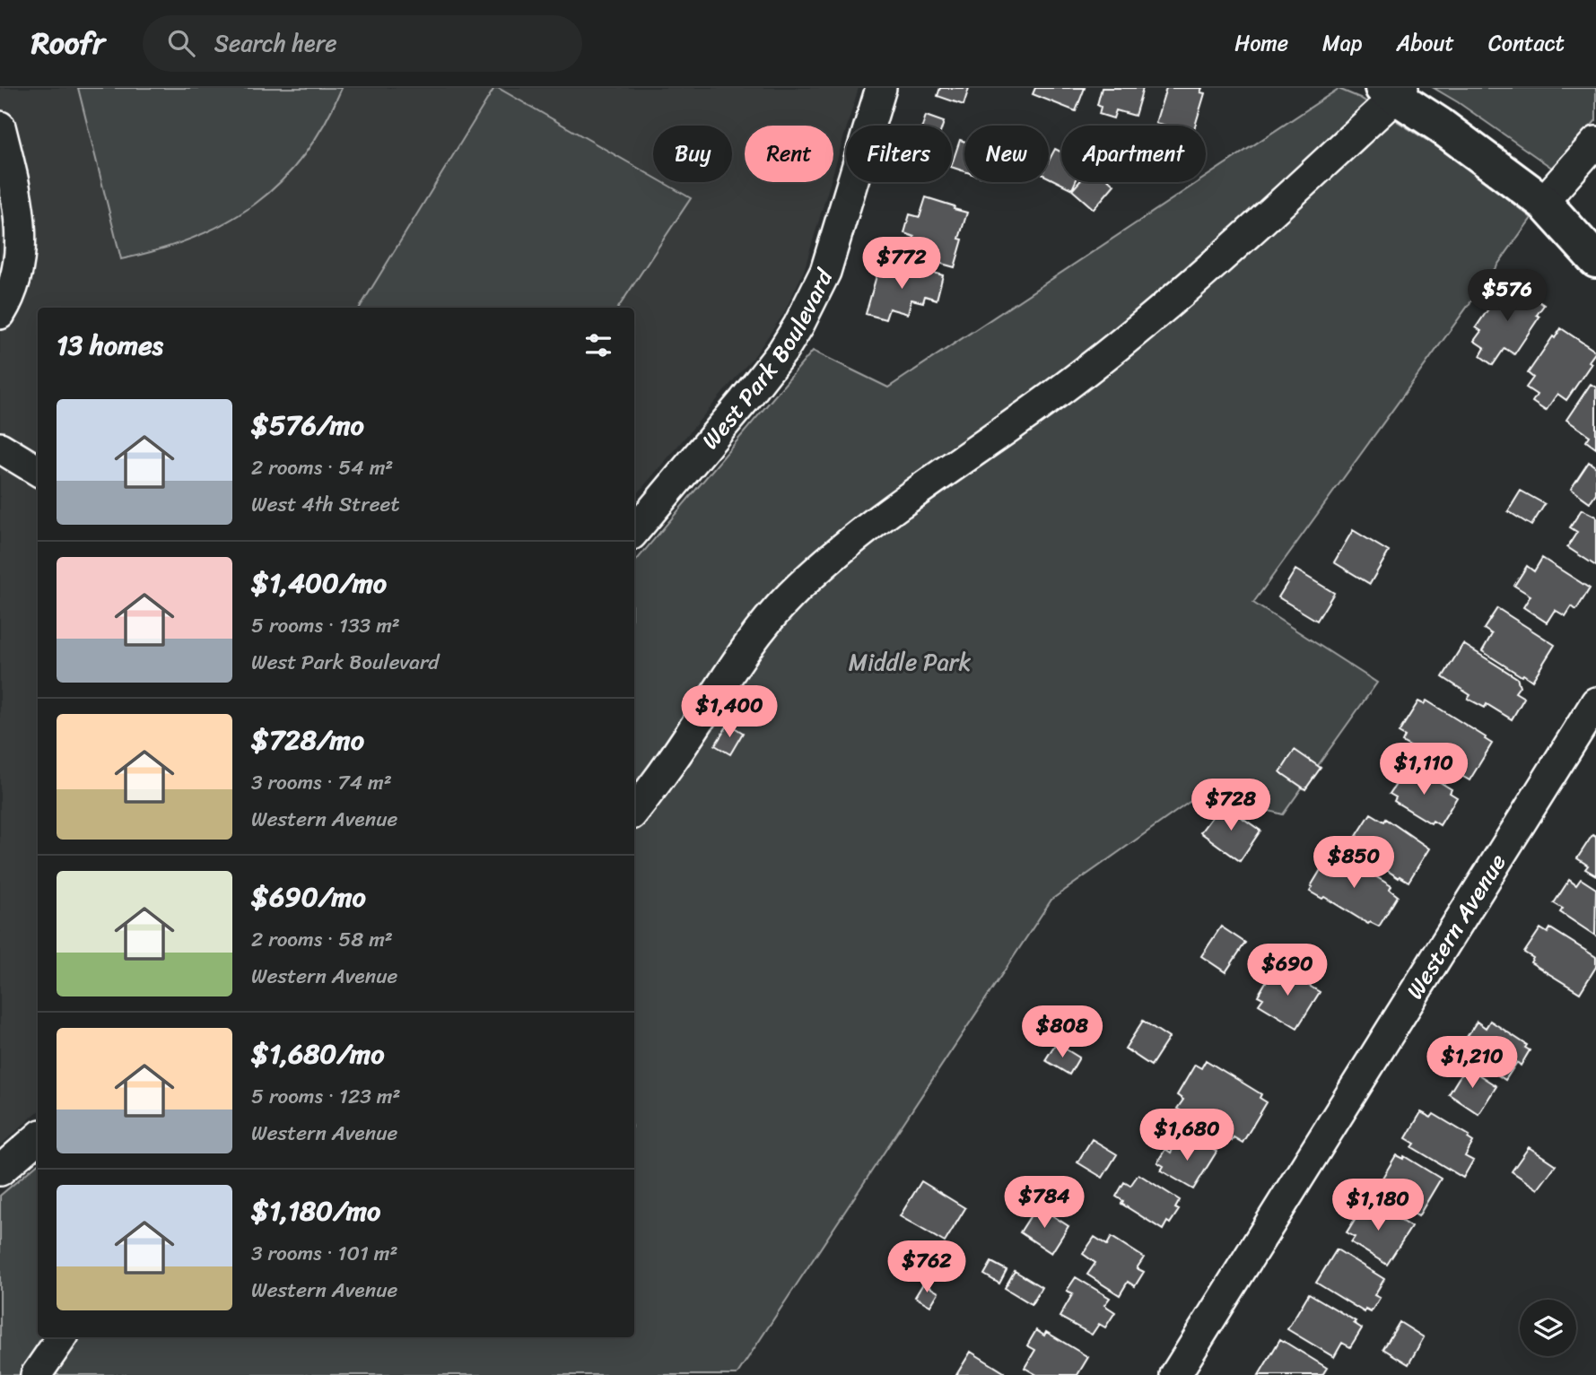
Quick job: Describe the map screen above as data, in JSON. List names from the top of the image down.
{
  "streets": {
    "street": ["West Park Boulevard", "Western Avenue"]
  },
  "parks": ["Middle Park"],
  "page": {
    "header": "Roofr",
    "search": "Search here",
    "nav": [
      "Home",
      "Map",
      "About",
      "Contact"
    ],
    "chip": [
      "Buy",
      "Rent",
      "Filters",
      "New",
      "Apartment"
    ],
    "price": [
      "$772",
      "$576",
      "$1,400",
      "$1,110",
      "$728",
      "$850",
      "$690",
      "$808",
      "$1,210",
      "$1,680",
      "$784",
      "$1,180",
      "$762"
    ],
    "heading": "13 homes",
    "list": [
      {
        "name": "$576/mo",
        "note": "2 rooms · 54 m² · West 4th Street"
      },
      {
        "name": "$1,400/mo",
        "note": "5 rooms · 133 m² · West Park Boulevard"
      },
      {
        "name": "$728/mo",
        "note": "3 rooms · 74 m² · Western Avenue"
      },
      {
        "name": "$690/mo",
        "note": "2 rooms · 58 m² · Western Avenue"
      },
      {
        "name": "$1,680/mo",
        "note": "5 rooms · 123 m² · Western Avenue"
      },
      {
        "name": "$1,180/mo",
        "note": "3 rooms · 101 m² · Western Avenue"
      }
    ]
  }
}
